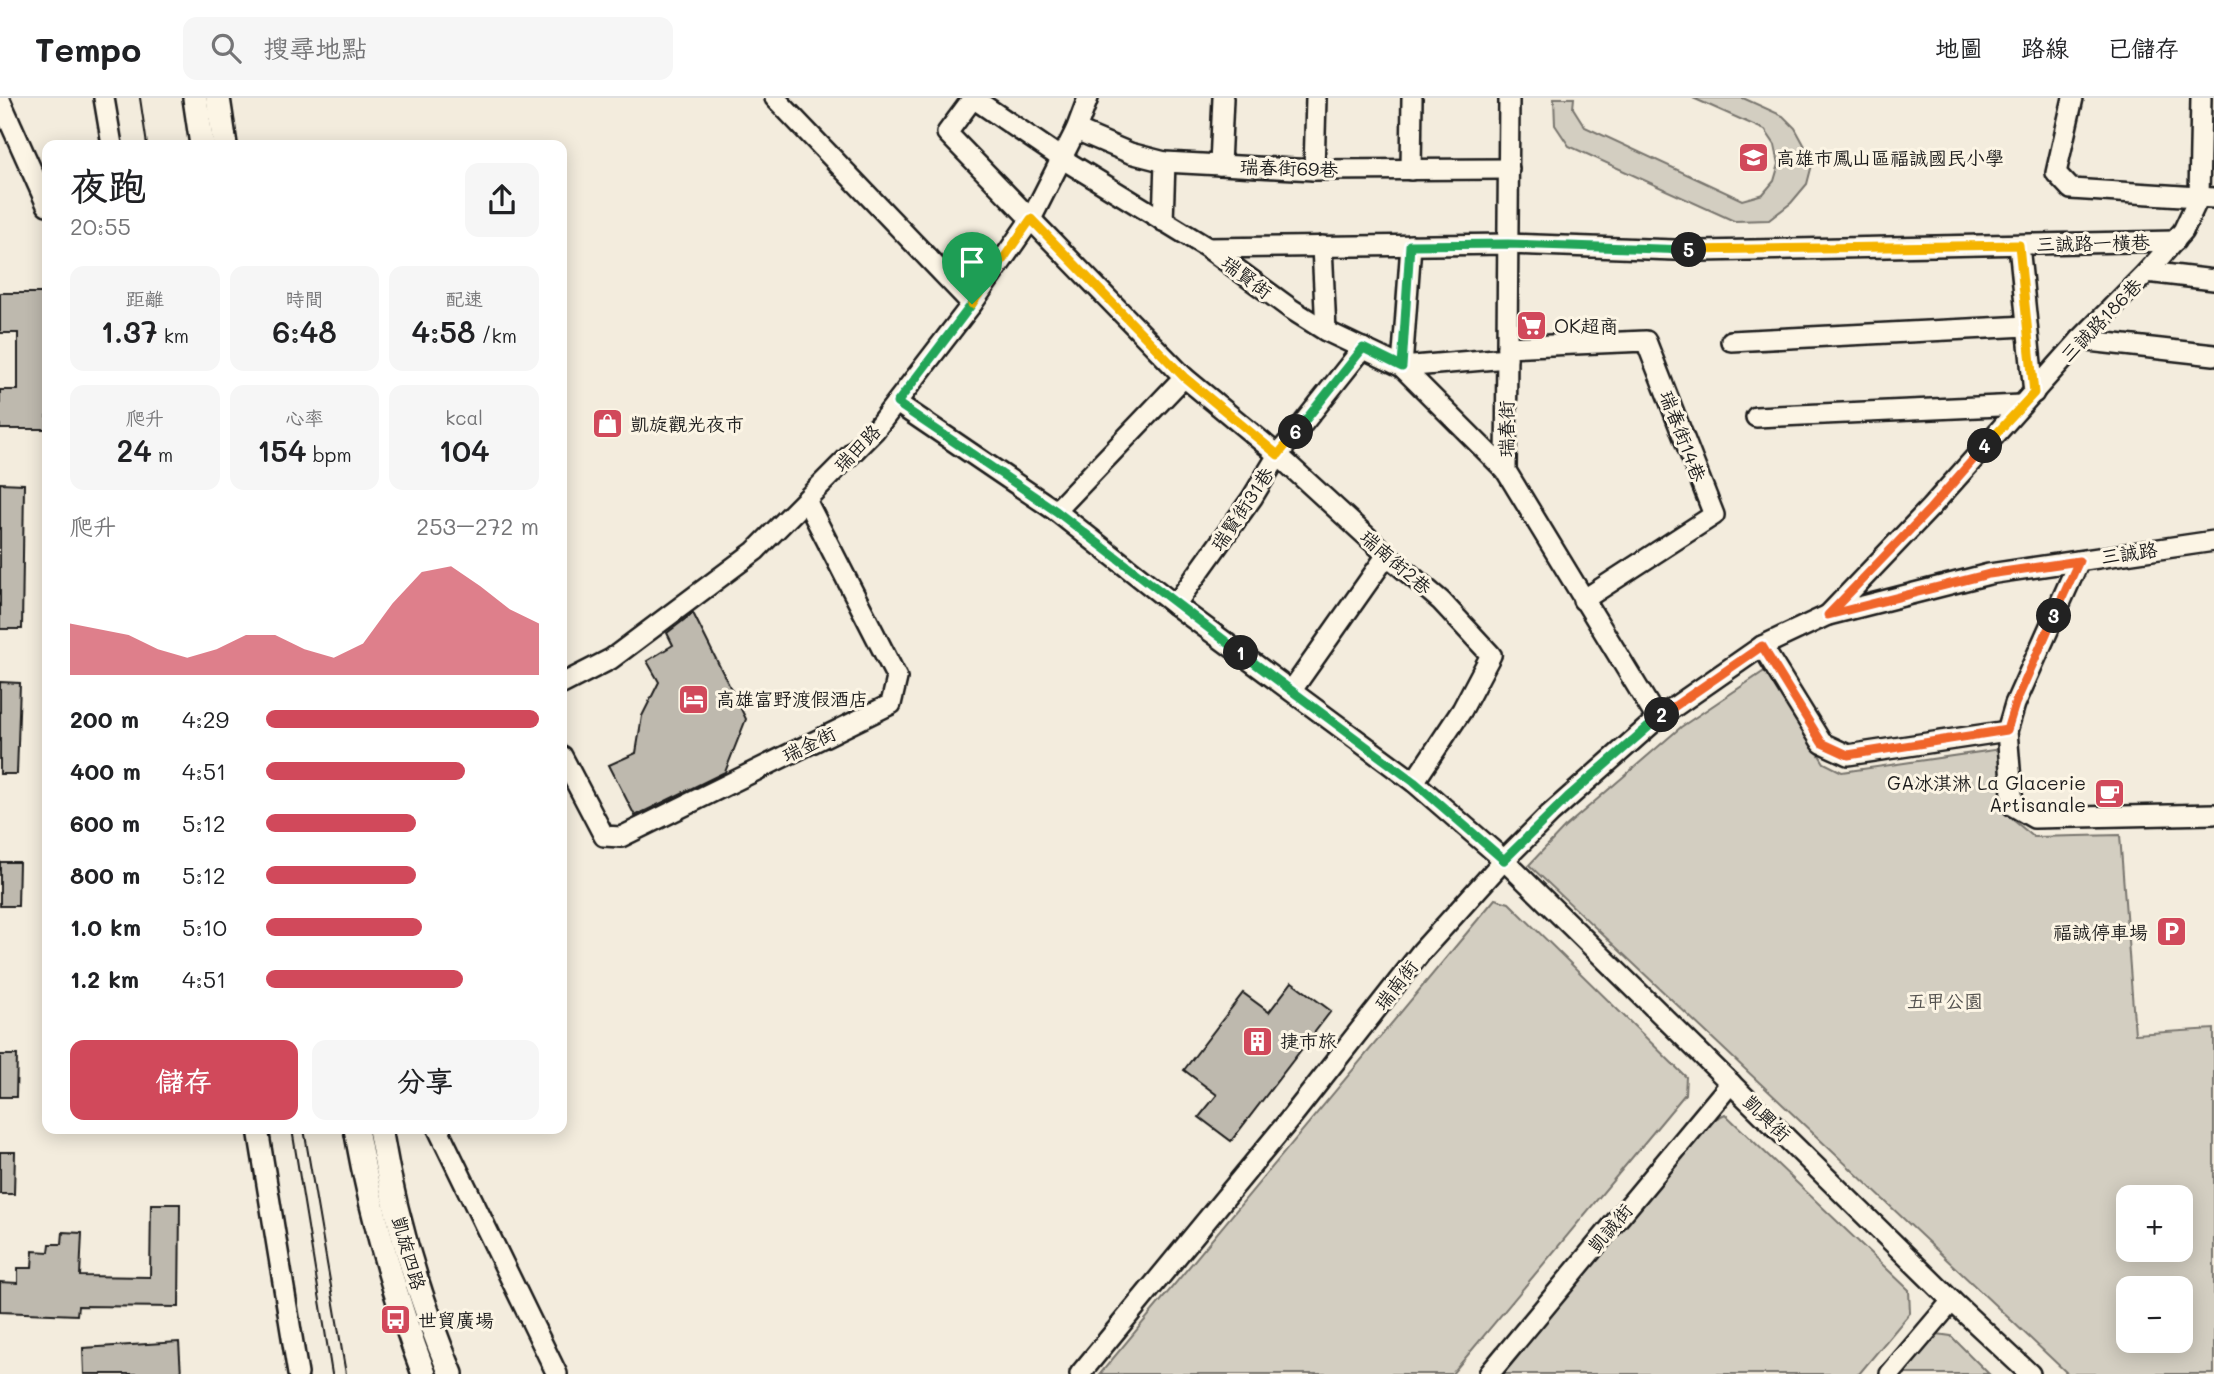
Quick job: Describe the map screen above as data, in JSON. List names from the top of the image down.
{
  "streets": {
    "street": [
      "瑞春街69巷",
      "三誠路一橫巷",
      "瑞賢街",
      "三誠路186巷",
      "瑞春街",
      "瑞春街14巷",
      "瑞田路",
      "瑞賢街31巷",
      "三誠路",
      "瑞南街2巷",
      "瑞金街",
      "瑞南街",
      "凱興街",
      "凱誠街",
      "凱旋四路"
    ]
  },
  "crossings": [
    ["瑞春街69巷", "瑞春街"],
    ["瑞春街69巷", "瑞田路"],
    ["三誠路一橫巷", "瑞賢街"],
    ["三誠路一橫巷", "三誠路186巷"],
    ["三誠路一橫巷", "瑞春街"],
    ["瑞賢街", "瑞春街"],
    ["瑞賢街", "瑞田路"],
    ["瑞賢街", "瑞賢街31巷"],
    ["瑞賢街", "瑞南街2巷"],
    ["三誠路186巷", "三誠路"],
    ["瑞春街", "瑞春街14巷"],
    ["瑞春街", "瑞南街"],
    ["瑞田路", "瑞南街2巷"],
    ["瑞田路", "瑞金街"],
    ["瑞田路", "凱興街"],
    ["瑞賢街31巷", "瑞南街2巷"],
    ["瑞賢街31巷", "凱興街"],
    ["三誠路", "瑞南街"],
    ["瑞南街2巷", "凱興街"],
    ["瑞南街", "凱興街"],
    ["凱興街", "凱誠街"]
  ],
  "parks": ["五甲公園"],
  "places": {
    "school or university": ["高雄市鳳山區福誠國民小學"],
    "supermarket": ["OK超商"],
    "shop": ["凱旋觀光夜市"],
    "hotel": ["高雄富野渡假酒店"],
    "cafe": ["GA冰淇淋 La Glacerie Artisanale"],
    "parking": ["福誠停車場"],
    "building": ["捷市旅"],
    "bus stop": ["世貿廣場"]
  },
  "page": {
    "header": "Tempo",
    "search": "搜尋地點",
    "nav": ["地圖", "路線", "已儲存"],
    "heading": ["夜跑", "20:55"],
    "pins": [
      "5",
      "6",
      "4",
      "3",
      "1",
      "2"
    ],
    "stats": [
      ["距離", "1.37 km"],
      ["時間", "6:48"],
      ["配速", "4:58 /km"],
      ["爬升", "24 m"],
      ["心率", "154 bpm"],
      ["kcal", "104"]
    ],
    "chart": ["爬升", "253–272 m"],
    "list": [
      {
        "name": "200 m",
        "note": "4:29"
      },
      {
        "name": "400 m",
        "note": "4:51"
      },
      {
        "name": "600 m",
        "note": "5:12"
      },
      {
        "name": "800 m",
        "note": "5:12"
      },
      {
        "name": "1.0 km",
        "note": "5:10"
      },
      {
        "name": "1.2 km",
        "note": "4:51"
      }
    ],
    "buttons": ["儲存", "分享"],
    "map_buttons": ["+", "−"]
  }
}
